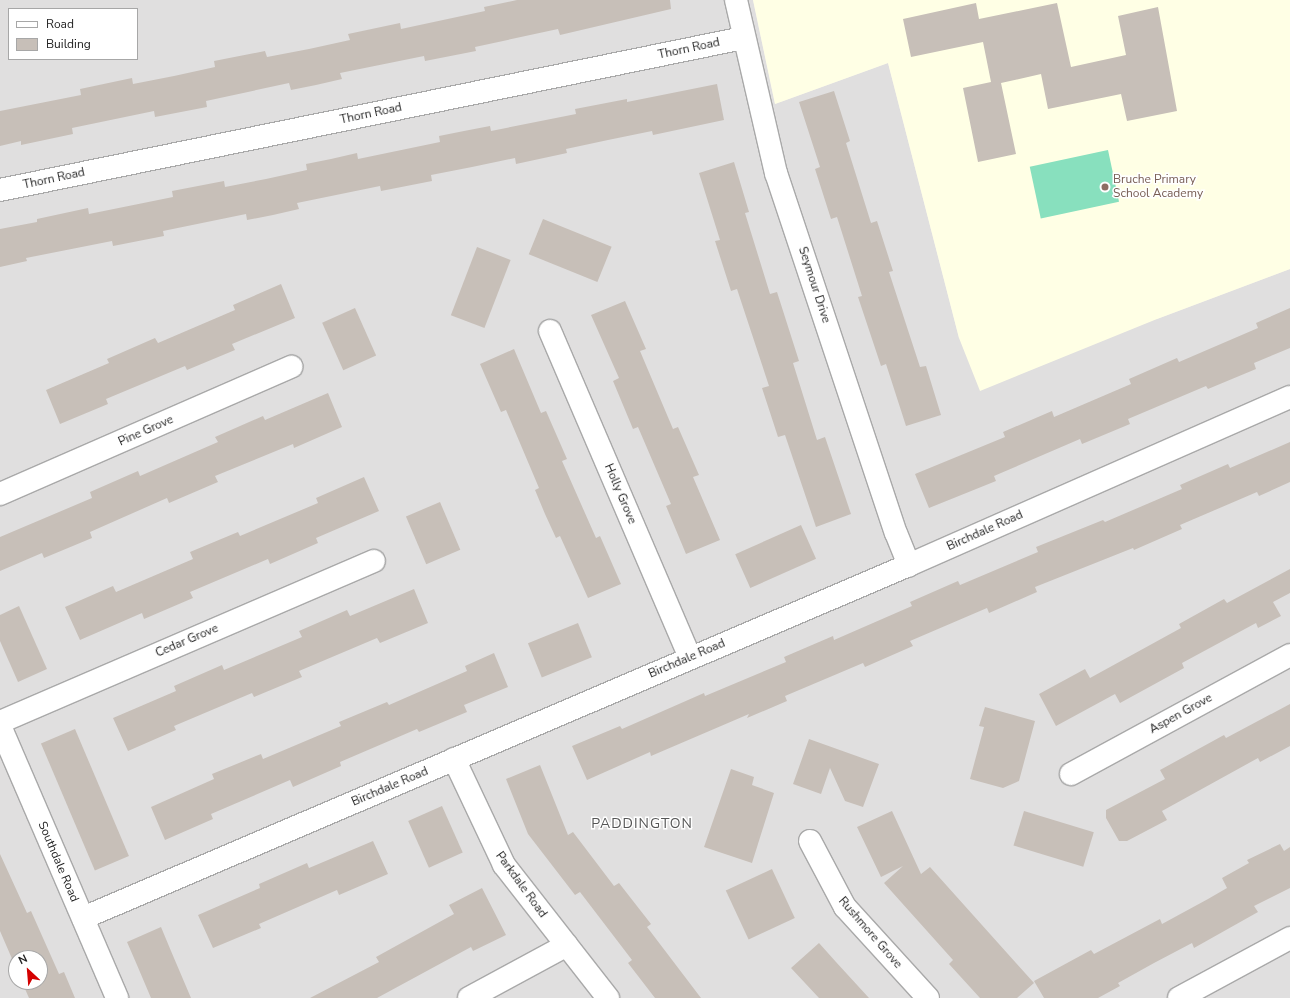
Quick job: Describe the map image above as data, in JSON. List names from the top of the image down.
{
  "streets": {
    "street": [
      "Thorn Road",
      "Seymour Drive",
      "Pine Grove",
      "Holly Grove",
      "Birchdale Road",
      "Cedar Grove",
      "Aspen Grove",
      "Southdale Road",
      "Parkdale Road",
      "Rushmore Grove"
    ]
  },
  "crossings": [
    ["Thorn Road", "Seymour Drive"],
    ["Seymour Drive", "Birchdale Road"],
    ["Holly Grove", "Birchdale Road"],
    ["Birchdale Road", "Southdale Road"],
    ["Birchdale Road", "Parkdale Road"]
  ],
  "districts": ["PADDINGTON"],
  "places": ["Bruche Primary School Academy"],
  "legend": ["Road", "Building"],
  "north": "top left"
}
